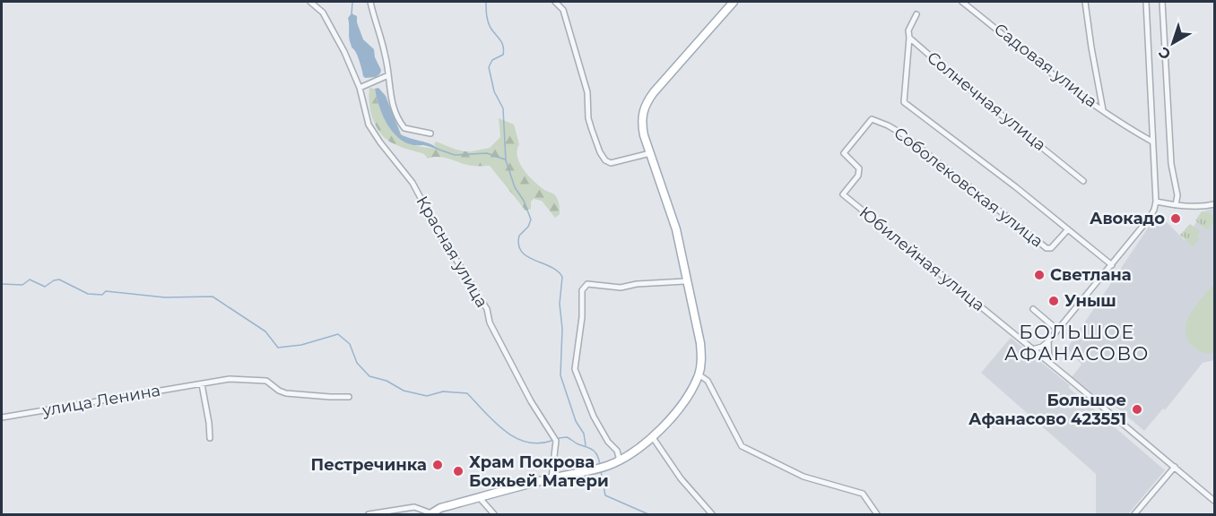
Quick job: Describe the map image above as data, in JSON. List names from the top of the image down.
{
  "streets": {
    "street": [
      "Садовая улица",
      "Солнечная улица",
      "Соболековская улица",
      "Красная улица",
      "Юбилейная улица",
      "улица Ленина"
    ]
  },
  "crossings": [
    ["Соболековская улица", "Юбилейная улица"]
  ],
  "districts": ["БОЛЬШОЕ АФАНАСОВО"],
  "places": [
    "Авокадо",
    "Светлана",
    "Уныш",
    "Большое Афанасово 423551",
    "Пестречинка",
    "Храм Покрова Божьей Матери"
  ],
  "north": "bottom left"
}
